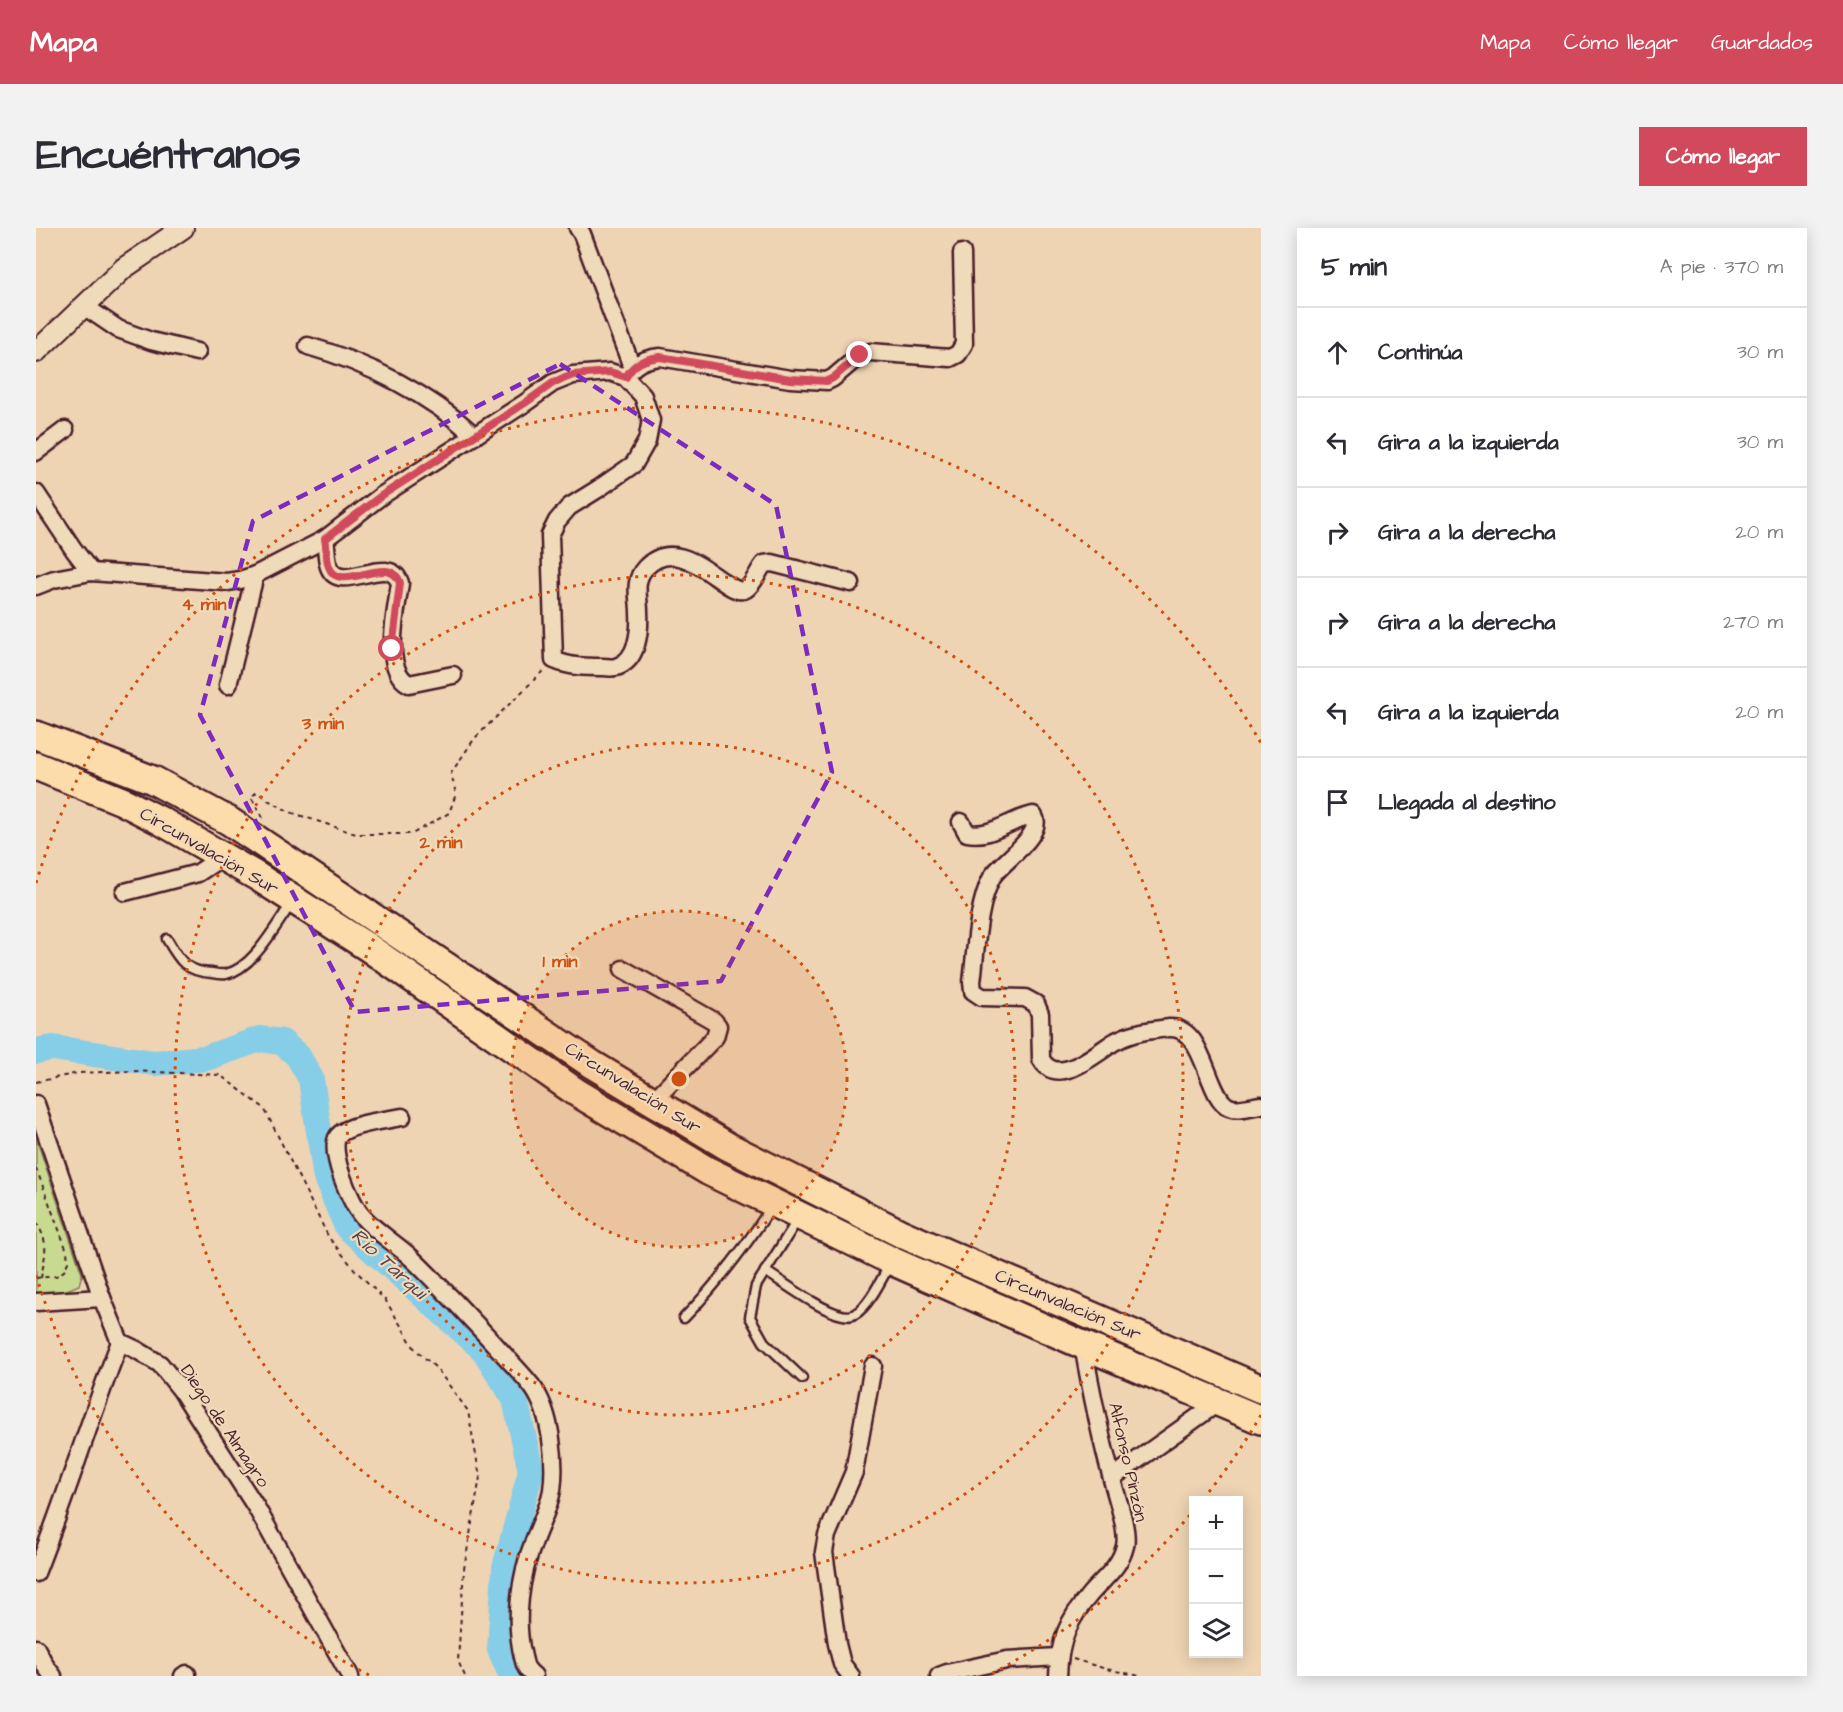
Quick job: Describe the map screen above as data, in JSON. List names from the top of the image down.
{
  "streets": {
    "highway": ["Circunvalación Sur"],
    "street": ["Diego de Almagro", "Alfonso Pinzón"]
  },
  "crossings": [
    ["Circunvalación Sur", "Alfonso Pinzón"]
  ],
  "water": ["Río Tarqui"],
  "page": {
    "header": "Mapa",
    "nav": ["Mapa", "Cómo llegar", "Guardados"],
    "title": "Encuéntranos",
    "buttons": "Cómo llegar",
    "heading": ["5 min", "A pie · 370 m"],
    "list": [
      ["Continúa", "30 m"],
      ["Gira a la izquierda", "30 m"],
      ["Gira a la derecha", "20 m"],
      ["Gira a la derecha", "270 m"],
      ["Gira a la izquierda", "20 m"],
      "Llegada al destino"
    ],
    "map_buttons": ["+", "−"]
  },
  "rings": [
    "4 min",
    "3 min",
    "2 min",
    "1 min"
  ]
}
